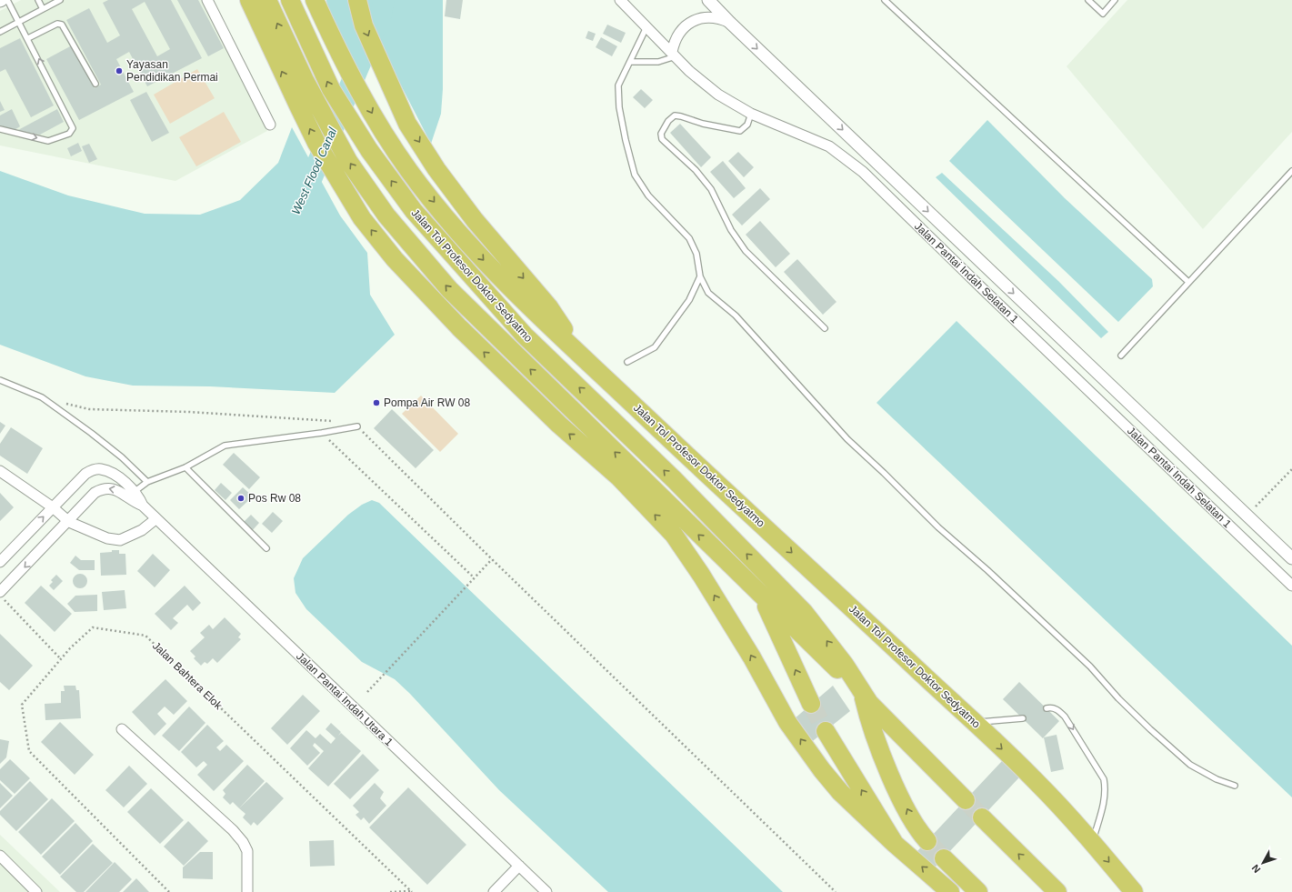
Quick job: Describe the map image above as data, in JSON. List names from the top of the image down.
{
  "streets": {
    "highway": ["Jalan Tol Profesor Doktor Sedyatmo"],
    "street": ["Jalan Pantai Indah Selatan 1", "Jalan Pantai Indah Utara 1"],
    "path": ["Jalan Bahtera Elok"]
  },
  "water": ["West Flood Canal"],
  "places": ["Yayasan Pendidikan Permai", "Pompa Air RW 08", "Pos Rw 08"],
  "north": "bottom left"
}
